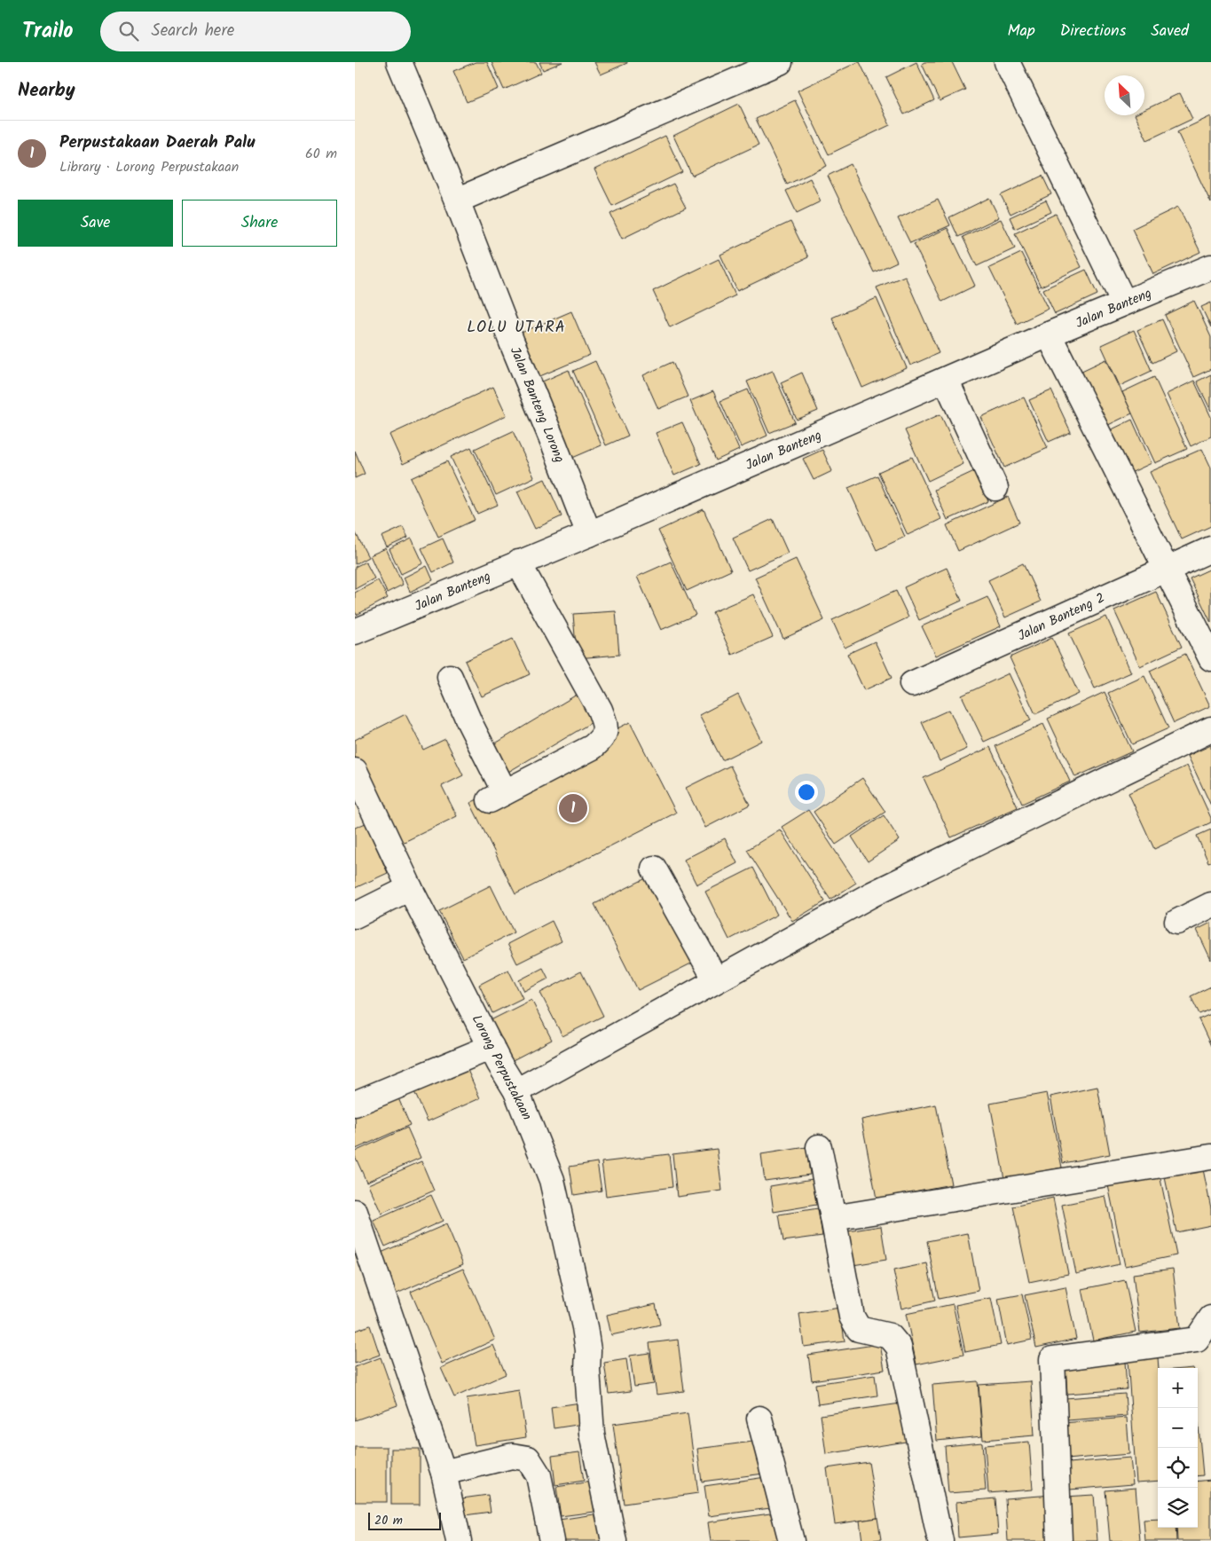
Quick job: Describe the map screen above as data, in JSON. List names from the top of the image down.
{
  "streets": {
    "street": [
      "Jalan Banteng",
      "Jalan Banteng Lorong",
      "Jalan Banteng 2",
      "Lorong Perpustakaan"
    ]
  },
  "crossings": [
    ["Jalan Banteng", "Jalan Banteng Lorong"]
  ],
  "districts": ["LOLU UTARA"],
  "scale_bar": "20 m",
  "north": "top left",
  "page": {
    "header": "Trailo",
    "search": "Search here",
    "nav": ["Map", "Directions", "Saved"],
    "heading": "Nearby",
    "list": [
      {
        "mark": "1",
        "name": "Perpustakaan Daerah Palu",
        "note": "Library · Lorong Perpustakaan",
        "value": "60 m"
      }
    ],
    "buttons": ["Save", "Share"],
    "pins": "1",
    "map_buttons": ["+", "−"],
    "scale": "20 m"
  }
}
